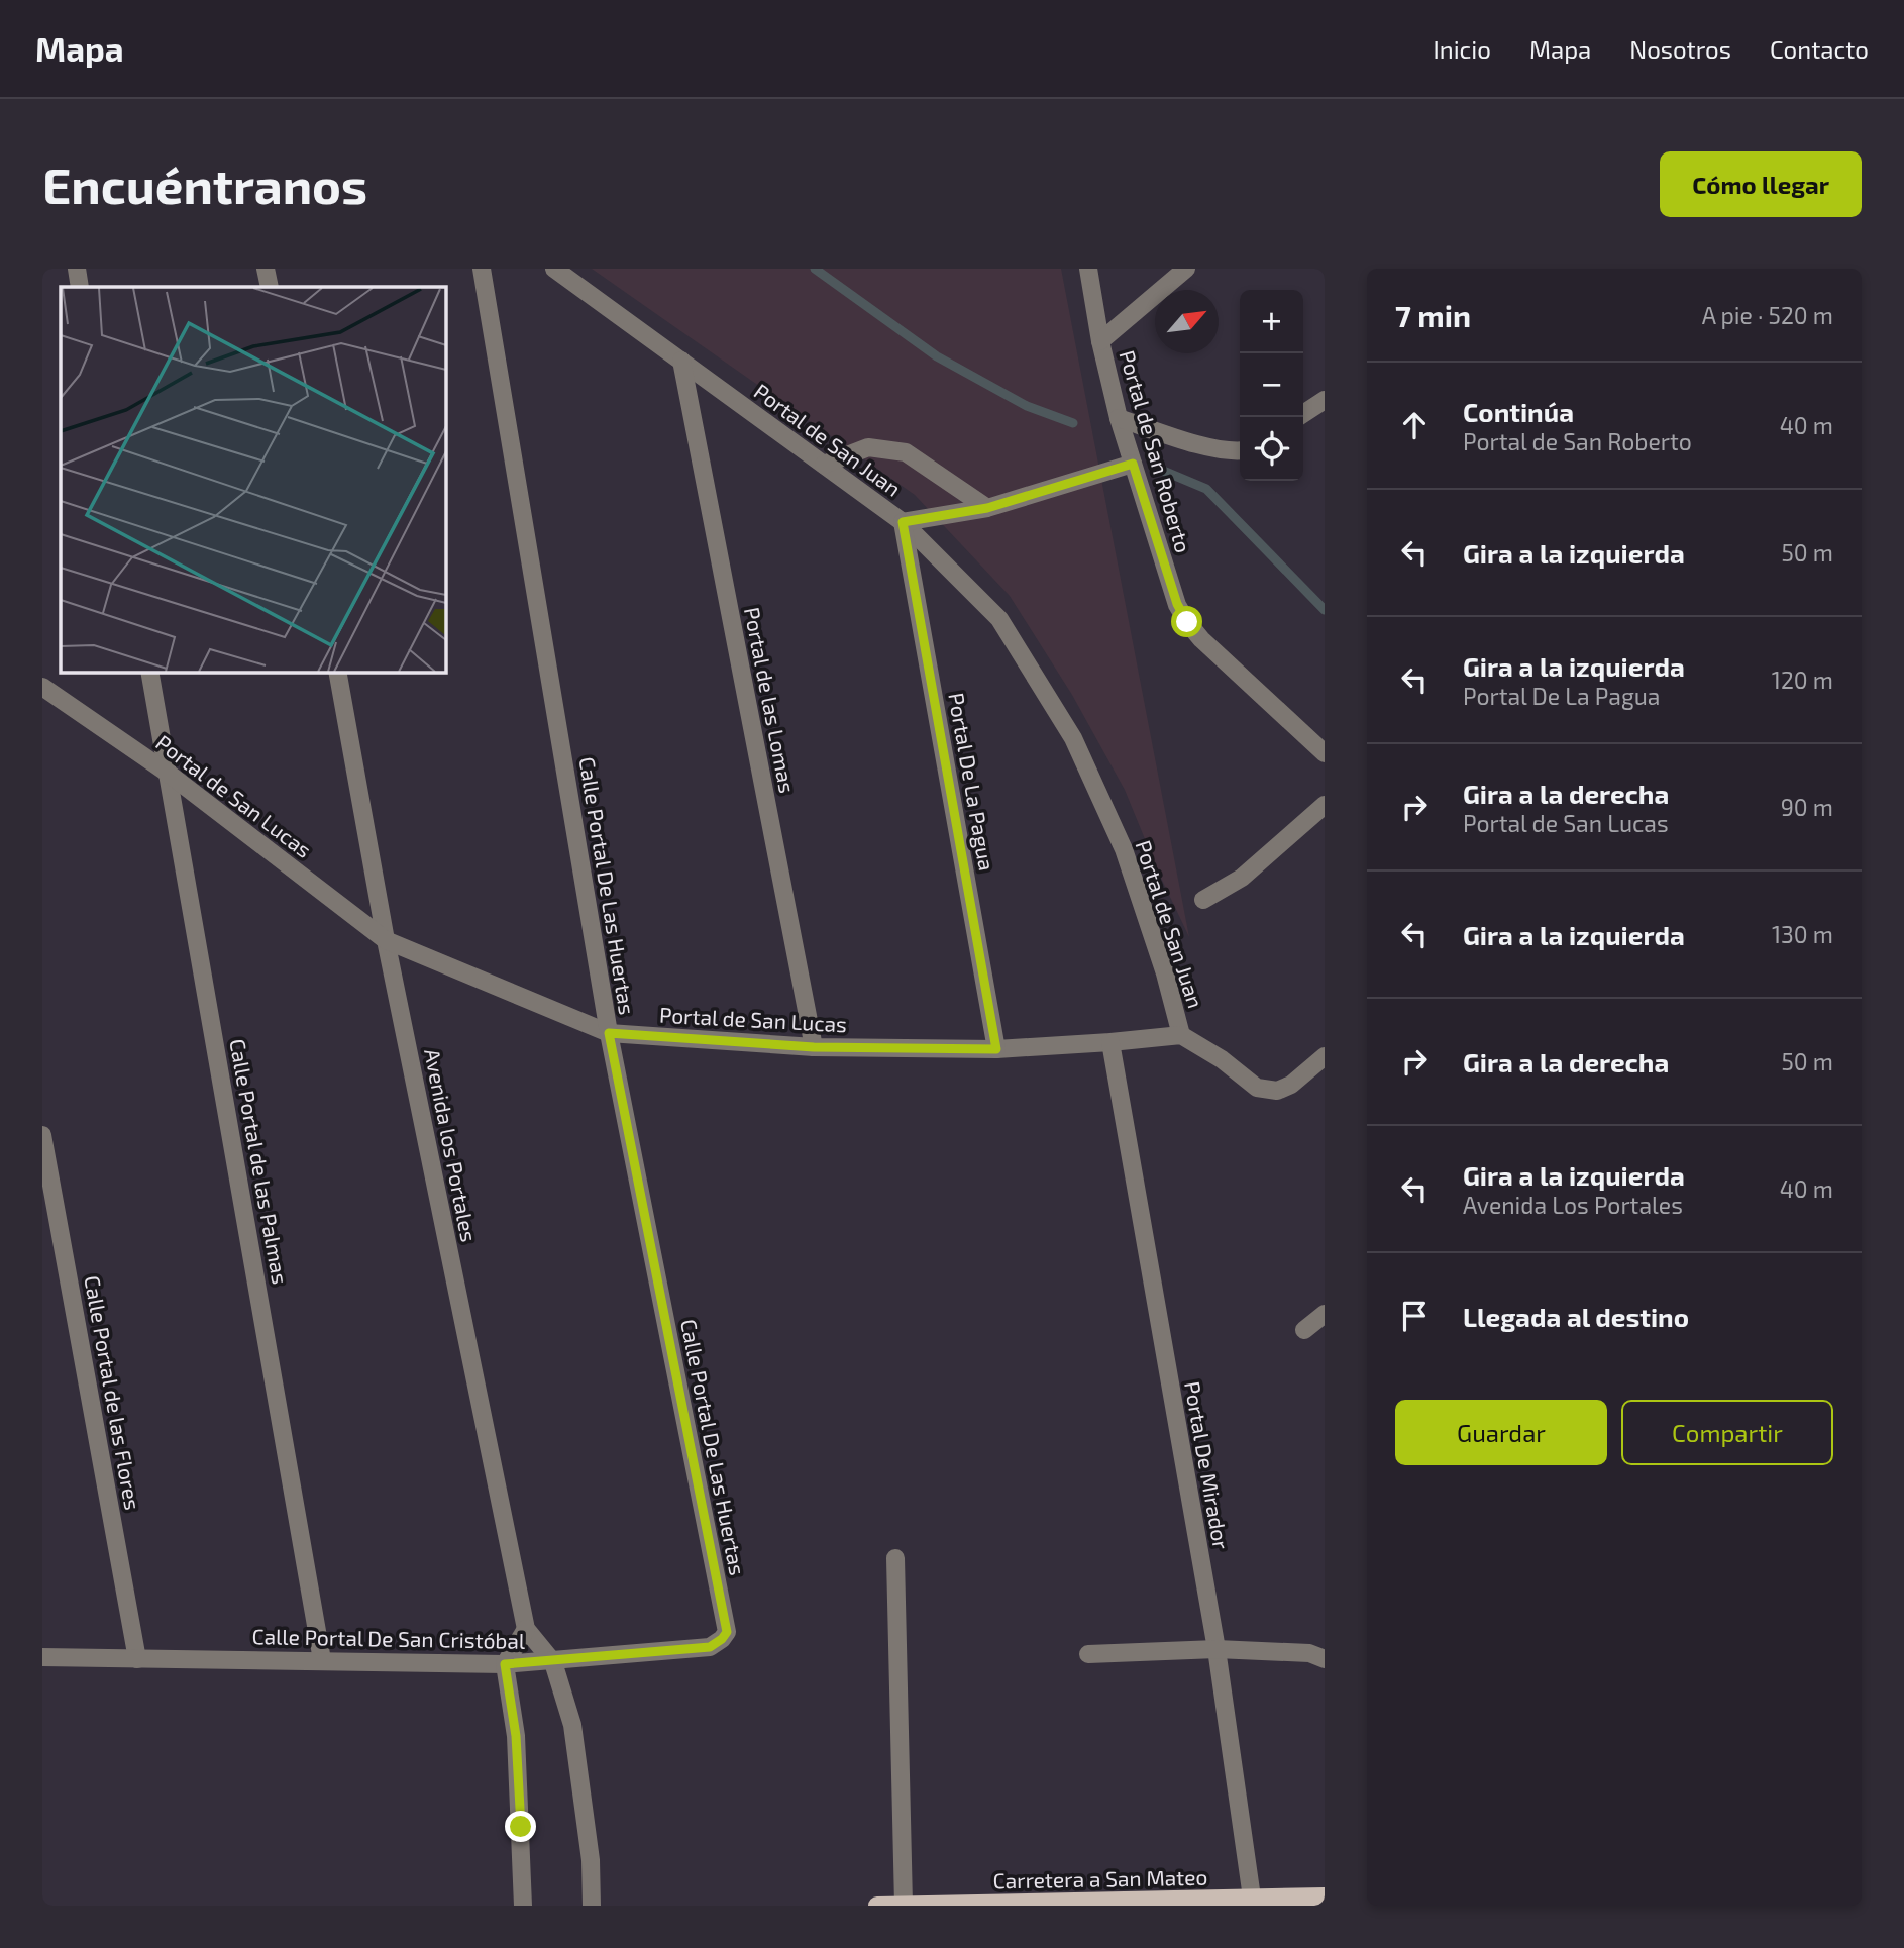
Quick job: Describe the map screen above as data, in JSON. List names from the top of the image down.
{
  "streets": {
    "main road": ["Carretera a San Mateo"],
    "street": [
      "Portal de San Juan",
      "Portal de San Roberto",
      "Portal de las Lomas",
      "Portal De La Pagua",
      "Portal de San Lucas",
      "Calle Portal De Las Huertas",
      "Avenida los Portales",
      "Calle Portal de las Palmas",
      "Calle Portal de las Flores",
      "Portal De Mirador",
      "Calle Portal De San Cristóbal"
    ]
  },
  "crossings": [
    ["Portal de San Juan", "Portal de las Lomas"],
    ["Portal de San Juan", "Portal De La Pagua"],
    ["Portal de San Juan", "Portal de San Lucas"],
    ["Portal de las Lomas", "Portal de San Lucas"],
    ["Portal De La Pagua", "Portal de San Lucas"],
    ["Portal de San Lucas", "Calle Portal De Las Huertas"],
    ["Portal de San Lucas", "Avenida los Portales"],
    ["Portal de San Lucas", "Calle Portal de las Palmas"],
    ["Portal de San Lucas", "Portal De Mirador"],
    ["Calle Portal De Las Huertas", "Calle Portal De San Cristóbal"],
    ["Calle Portal de las Palmas", "Calle Portal De San Cristóbal"],
    ["Calle Portal de las Flores", "Calle Portal De San Cristóbal"],
    ["Portal De Mirador", "Carretera a San Mateo"]
  ],
  "north": "top right",
  "page": {
    "header": "Mapa",
    "nav": [
      "Inicio",
      "Mapa",
      "Nosotros",
      "Contacto"
    ],
    "buttons": [
      "Cómo llegar",
      ["Guardar", "Compartir"]
    ],
    "title": "Encuéntranos",
    "heading": ["7 min", "A pie · 520 m"],
    "map_buttons": ["+", "−"],
    "list": [
      ["Continúa", "Portal de San Roberto", "40 m"],
      ["Gira a la izquierda", "50 m"],
      ["Gira a la izquierda", "Portal De La Pagua", "120 m"],
      ["Gira a la derecha", "Portal de San Lucas", "90 m"],
      ["Gira a la izquierda", "130 m"],
      ["Gira a la derecha", "50 m"],
      ["Gira a la izquierda", "Avenida Los Portales", "40 m"],
      "Llegada al destino"
    ]
  }
}
